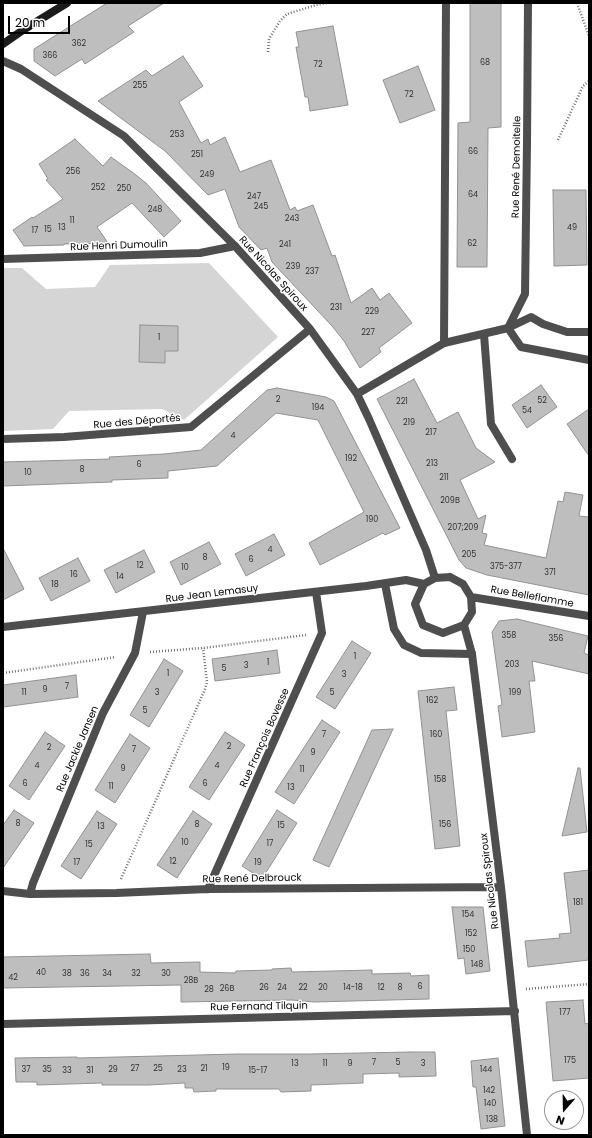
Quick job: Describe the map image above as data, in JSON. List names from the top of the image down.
{
  "streets": {
    "street": [
      "Rue René Demoitelle",
      "Rue Henri Dumoulin",
      "Rue Nicolas Spiroux",
      "Rue des Déportés",
      "Rue Jean Lemasuy",
      "Rue Belleflamme",
      "Rue François Bovesse",
      "Rue Jackie Jansen",
      "Rue René Delbrouck",
      "Rue Fernand Tilquin"
    ]
  },
  "crossings": [
    ["Rue Henri Dumoulin", "Rue Nicolas Spiroux"],
    ["Rue Nicolas Spiroux", "Rue des Déportés"],
    ["Rue Nicolas Spiroux", "Rue Jean Lemasuy"],
    ["Rue Nicolas Spiroux", "Rue Belleflamme"],
    ["Rue Nicolas Spiroux", "Rue René Delbrouck"],
    ["Rue Nicolas Spiroux", "Rue Fernand Tilquin"],
    ["Rue Jean Lemasuy", "Rue Belleflamme"],
    ["Rue Jean Lemasuy", "Rue Jackie Jansen"],
    ["Rue François Bovesse", "Rue René Delbrouck"],
    ["Rue Jackie Jansen", "Rue René Delbrouck"]
  ],
  "house_numbers": [
    "362",
    "366",
    "68",
    "72",
    "255",
    "72",
    "253",
    "66",
    "251",
    "256",
    "249",
    "252",
    "250",
    "64",
    "247",
    "245",
    "248",
    "243",
    "11",
    "13",
    "49",
    "15",
    "17",
    "62",
    "241",
    "239",
    "237",
    "231",
    "229",
    "227",
    "1",
    "2",
    "52",
    "221",
    "194",
    "54",
    "219",
    "217",
    "4",
    "192",
    "213",
    "6",
    "8",
    "10",
    "211",
    "209B",
    "190",
    "207;209",
    "4",
    "205",
    "8",
    "6",
    "12",
    "375-377",
    "10",
    "371",
    "16",
    "14",
    "18",
    "358",
    "356",
    "1",
    "1",
    "203",
    "3",
    "5",
    "1",
    "3",
    "7",
    "9",
    "11",
    "3",
    "5",
    "199",
    "162",
    "5",
    "7",
    "160",
    "2",
    "2",
    "7",
    "9",
    "4",
    "4",
    "9",
    "11",
    "158",
    "6",
    "6",
    "11",
    "13",
    "8",
    "8",
    "156",
    "15",
    "13",
    "10",
    "17",
    "15",
    "12",
    "17",
    "19",
    "181",
    "154",
    "152",
    "150",
    "148",
    "40",
    "38",
    "36",
    "34",
    "32",
    "30",
    "42",
    "28B",
    "6",
    "26",
    "24",
    "22",
    "20",
    "14-18",
    "12",
    "8",
    "26B",
    "28",
    "177",
    "175",
    "7",
    "5",
    "13",
    "11",
    "9",
    "3",
    "19",
    "27",
    "25",
    "21",
    "37",
    "35",
    "29",
    "23",
    "144",
    "33",
    "31",
    "15-17",
    "142",
    "140",
    "138"
  ],
  "scale_bar": "20 m",
  "north": "bottom"
}
